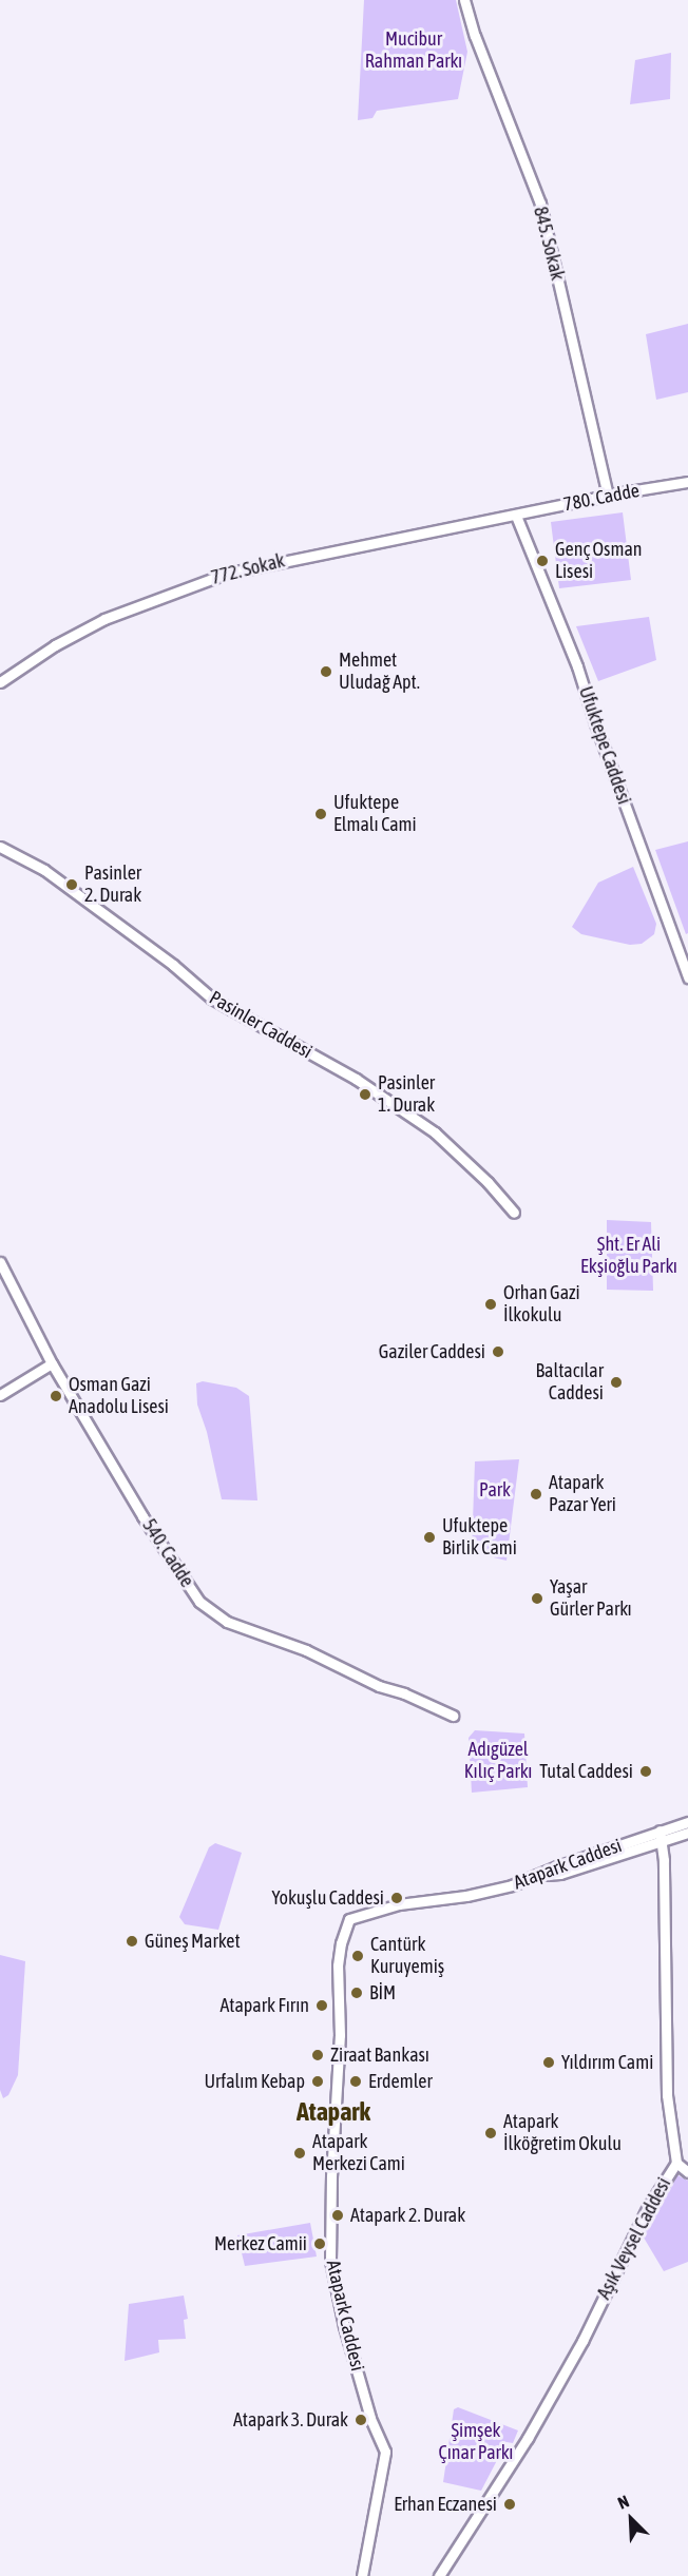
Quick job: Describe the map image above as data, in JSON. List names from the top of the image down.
{
  "streets": {
    "street": [
      "845. Sokak",
      "780. Cadde",
      "772. Sokak",
      "Ufuktepe Caddesi",
      "Pasinler Caddesi",
      "540. Cadde",
      "Atapark Caddesi",
      "Aşık Veysel Caddesi"
    ]
  },
  "crossings": [
    ["845. Sokak", "780. Cadde"],
    ["780. Cadde", "772. Sokak"],
    ["780. Cadde", "Ufuktepe Caddesi"],
    ["772. Sokak", "Ufuktepe Caddesi"],
    ["Atapark Caddesi", "Aşık Veysel Caddesi"]
  ],
  "districts": ["Atapark"],
  "parks": [
    "Mucibur Rahman Parkı",
    "Şht. Er Ali Ekşioğlu Parkı",
    "Park",
    "Adıgüzel Kılıç Parkı",
    "Şimşek Çınar Parkı"
  ],
  "places": [
    "Genç Osman Lisesi",
    "Mehmet Uludağ Apt.",
    "Ufuktepe Elmalı Cami",
    "Pasinler 2. Durak",
    "Pasinler 1. Durak",
    "Orhan Gazi İlkokulu",
    "Gaziler Caddesi",
    "Baltacılar Caddesi",
    "Osman Gazi Anadolu Lisesi",
    "Atapark Pazar Yeri",
    "Ufuktepe Birlik Cami",
    "Yaşar Gürler Parkı",
    "Tutal Caddesi",
    "Yokuşlu Caddesi",
    "Güneş Market",
    "Cantürk Kuruyemiş",
    "BİM",
    "Atapark Fırın",
    "Ziraat Bankası",
    "Yıldırım Cami",
    "Urfalım Kebap",
    "Erdemler",
    "Atapark İlköğretim Okulu",
    "Atapark Merkezi Cami",
    "Atapark 2. Durak",
    "Merkez Camii",
    "Atapark 3. Durak",
    "Erhan Eczanesi"
  ],
  "north": "top left"
}
